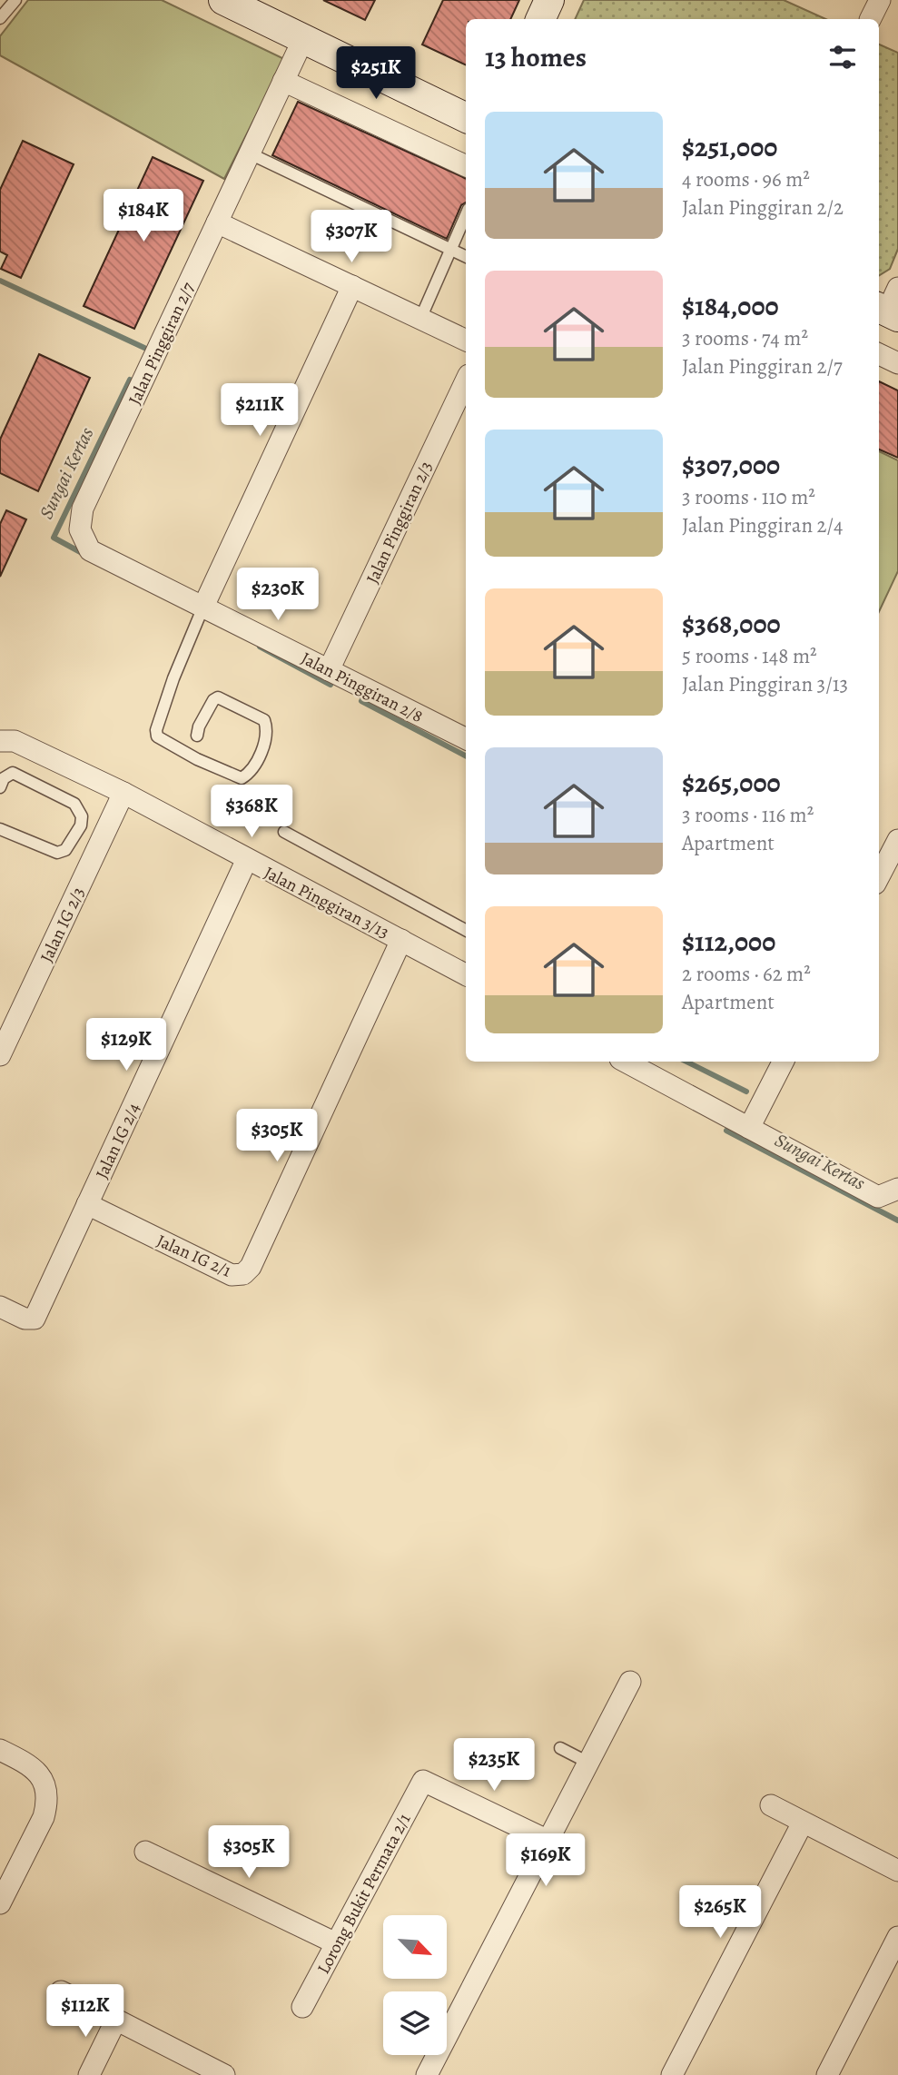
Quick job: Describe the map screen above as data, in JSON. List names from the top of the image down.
{
  "streets": {
    "street": [
      "Jalan Pinggiran 2/7",
      "Jalan Pinggiran 2/3",
      "Jalan Pinggiran 2/8",
      "Jalan Pinggiran 3/13",
      "Jalan IG 2/3",
      "Jalan IG 2/4",
      "Jalan IG 2/1",
      "Lorong Bukit Permata 2/1"
    ]
  },
  "crossings": [
    ["Jalan Pinggiran 2/7", "Jalan Pinggiran 2/8"],
    ["Jalan Pinggiran 2/3", "Jalan Pinggiran 2/8"],
    ["Jalan Pinggiran 3/13", "Jalan IG 2/3"],
    ["Jalan Pinggiran 3/13", "Jalan IG 2/4"],
    ["Jalan Pinggiran 3/13", "Jalan IG 2/1"],
    ["Jalan IG 2/4", "Jalan IG 2/1"]
  ],
  "water": ["Sungai Kertas"],
  "north": "bottom right",
  "page": {
    "heading": "13 homes",
    "price": [
      "$251K",
      "$184K",
      "$307K",
      "$211K",
      "$230K",
      "$368K",
      "$129K",
      "$305K",
      "$235K",
      "$305K",
      "$169K",
      "$265K",
      "$112K"
    ],
    "list": [
      {
        "name": "$251,000",
        "note": "4 rooms · 96 m² · Jalan Pinggiran 2/2"
      },
      {
        "name": "$184,000",
        "note": "3 rooms · 74 m² · Jalan Pinggiran 2/7"
      },
      {
        "name": "$307,000",
        "note": "3 rooms · 110 m² · Jalan Pinggiran 2/4"
      },
      {
        "name": "$368,000",
        "note": "5 rooms · 148 m² · Jalan Pinggiran 3/13"
      },
      {
        "name": "$265,000",
        "note": "3 rooms · 116 m² · Apartment"
      },
      {
        "name": "$112,000",
        "note": "2 rooms · 62 m² · Apartment"
      }
    ]
  }
}
